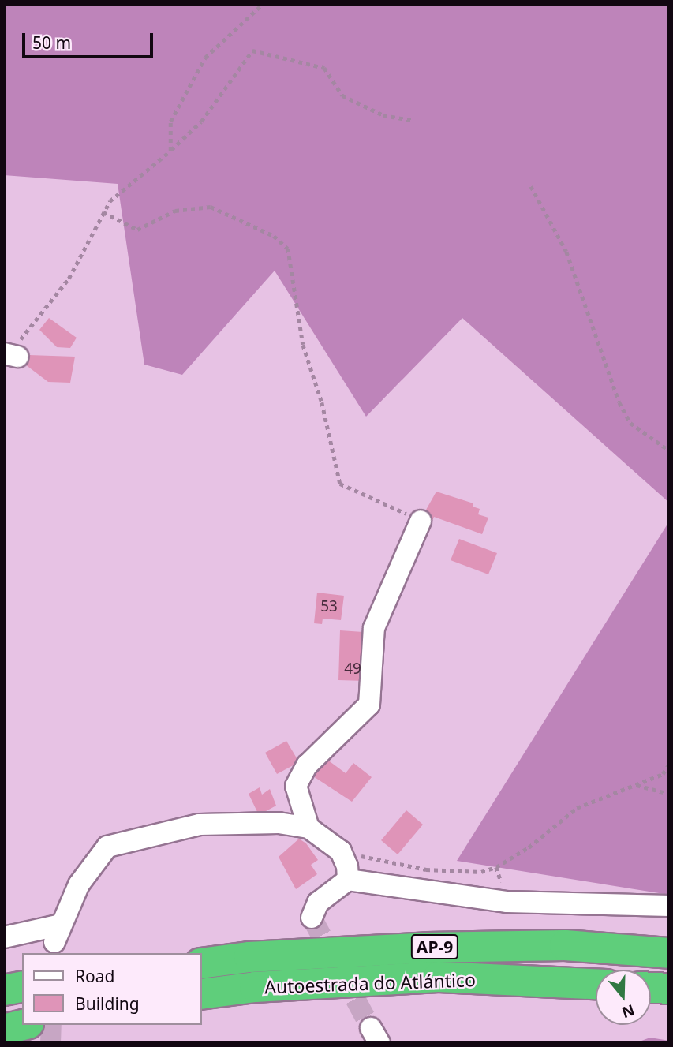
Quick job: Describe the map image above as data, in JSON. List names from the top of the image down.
{
  "streets": {
    "highway": ["AP-9", "Autoestrada do Atlántico"]
  },
  "house_numbers": ["53", "49"],
  "legend": ["Road", "Building"],
  "scale_bar": "50 m",
  "north": "bottom"
}
